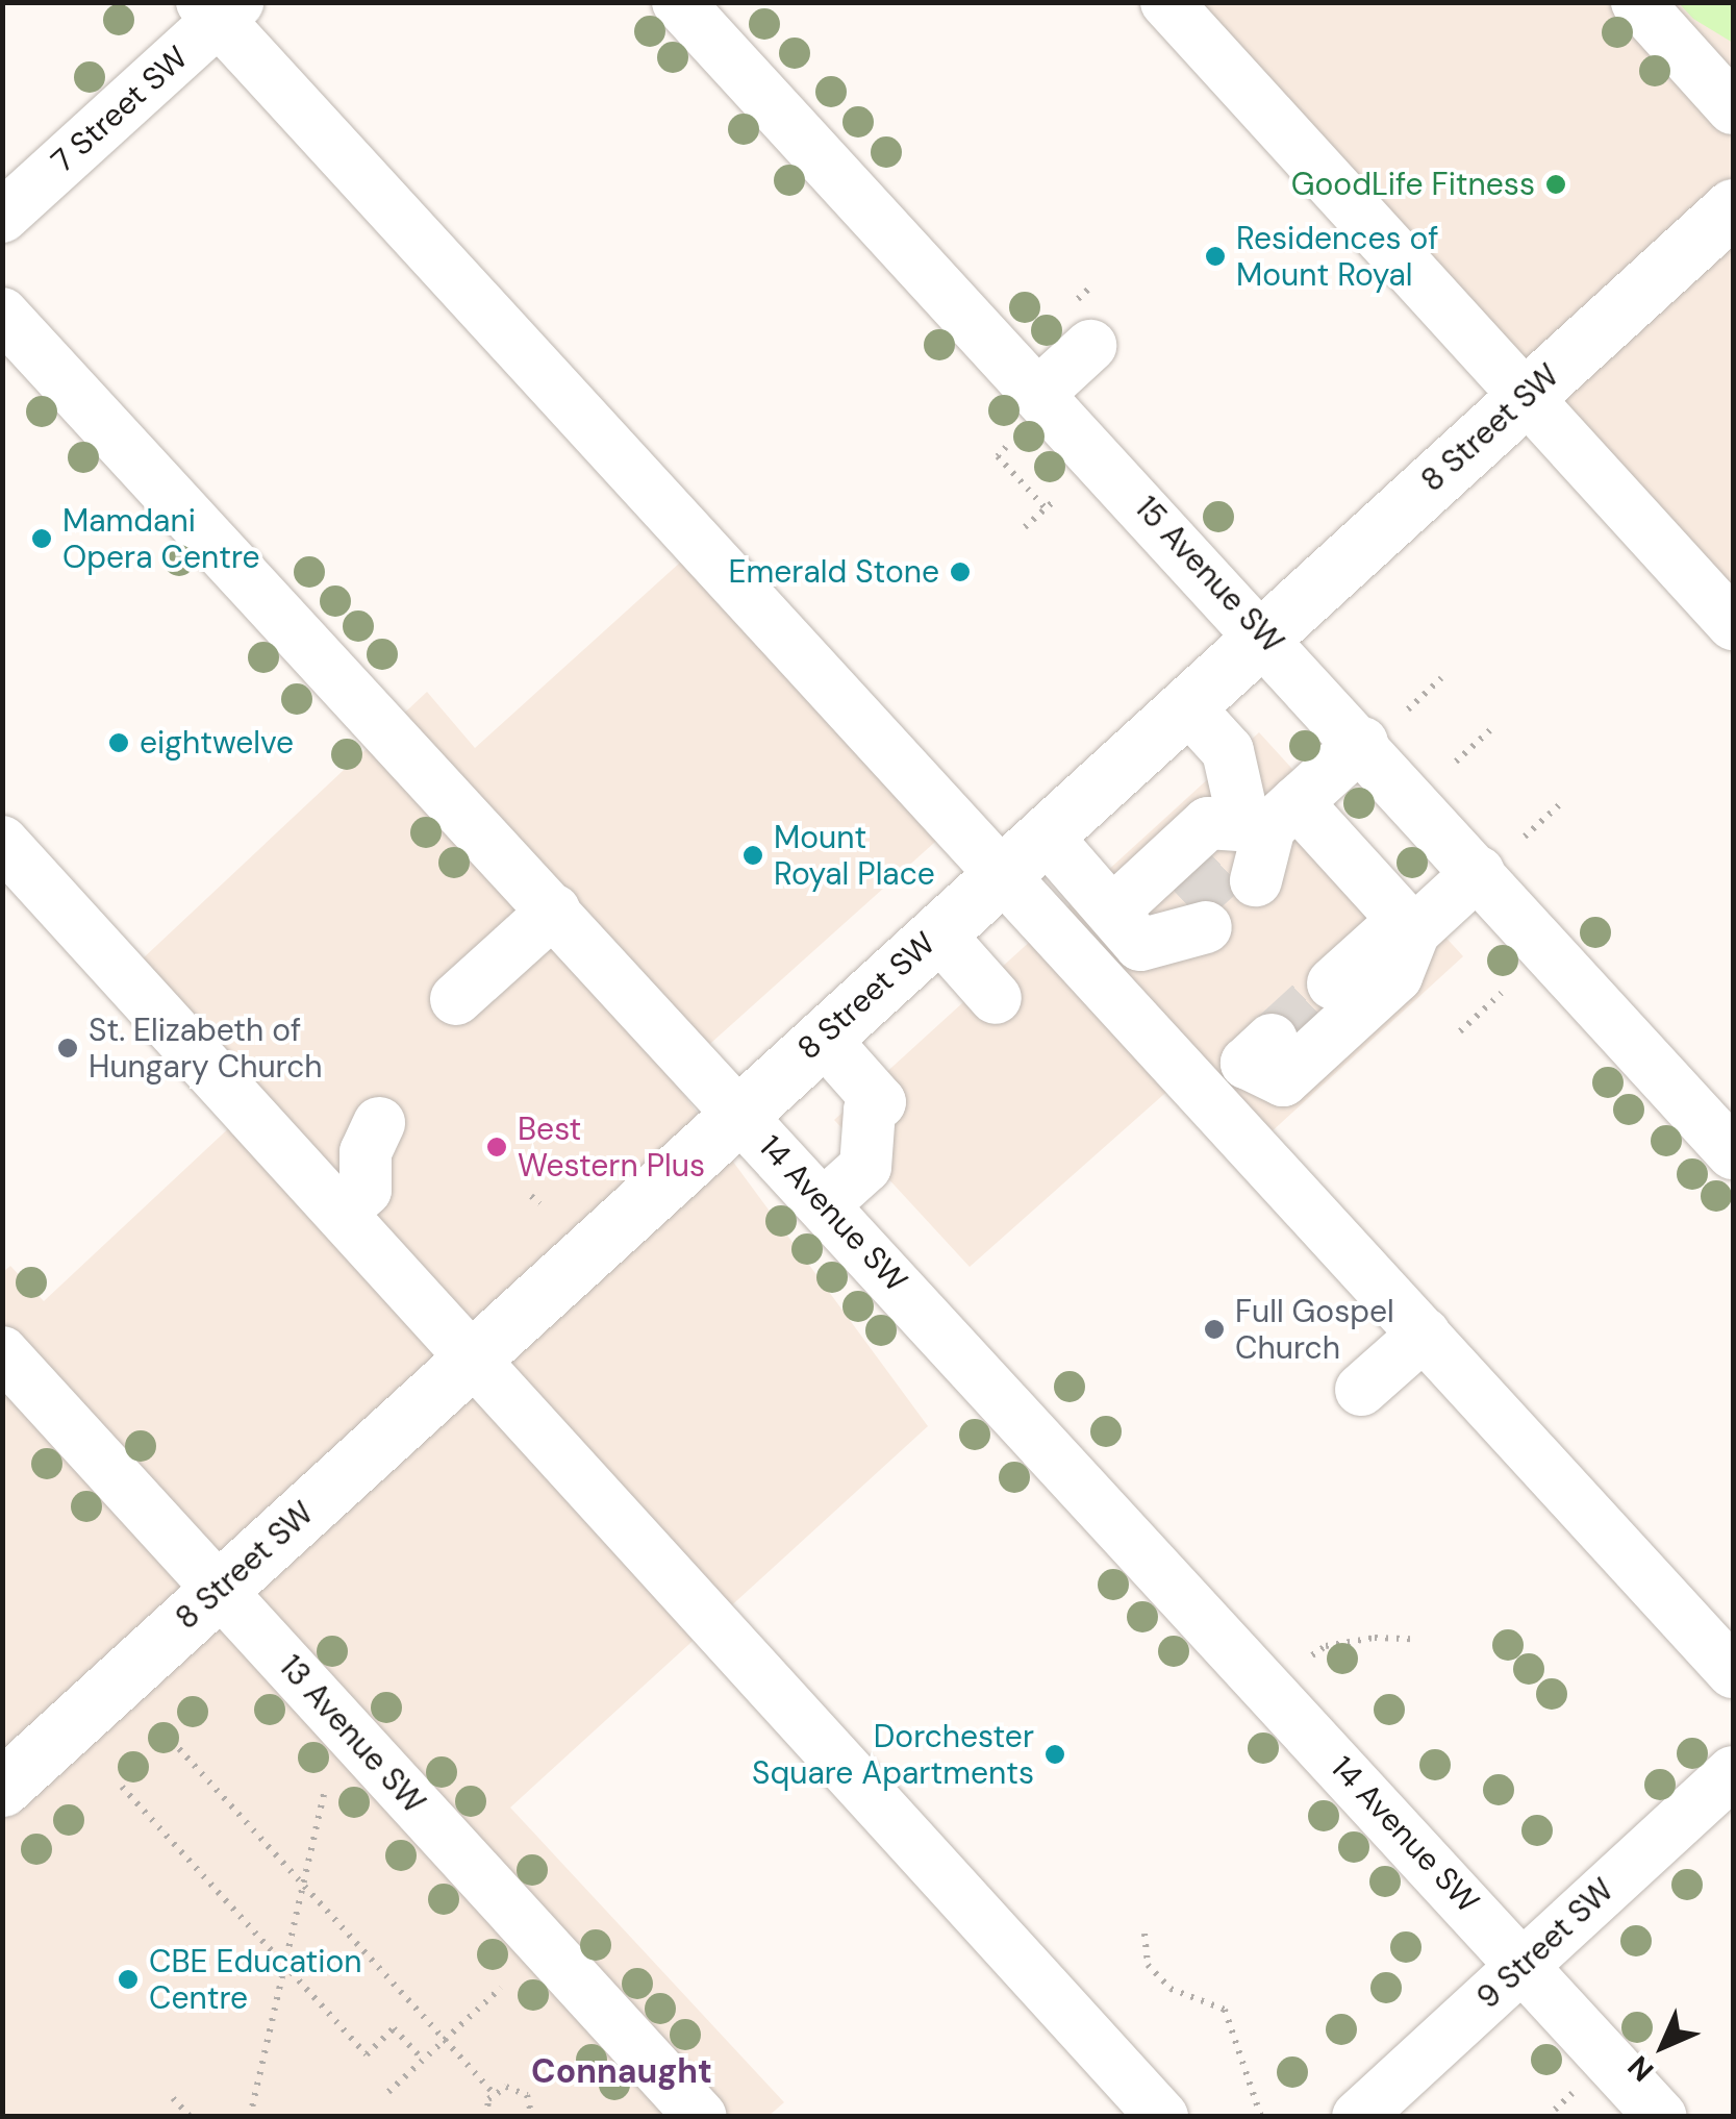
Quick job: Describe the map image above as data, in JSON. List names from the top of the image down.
{
  "streets": {
    "main road": ["8 Street SW"],
    "street": [
      "7 Street SW",
      "15 Avenue SW",
      "14 Avenue SW",
      "13 Avenue SW",
      "9 Street SW"
    ]
  },
  "crossings": [
    ["8 Street SW", "15 Avenue SW"],
    ["8 Street SW", "14 Avenue SW"],
    ["8 Street SW", "13 Avenue SW"],
    ["14 Avenue SW", "9 Street SW"]
  ],
  "districts": ["Connaught"],
  "places": [
    "GoodLife Fitness",
    "Residences of Mount Royal",
    "Mamdani Opera Centre",
    "Emerald Stone",
    "eightwelve",
    "Mount Royal Place",
    "St. Elizabeth of Hungary Church",
    "Best Western Plus",
    "Full Gospel Church",
    "Dorchester Square Apartments",
    "CBE Education Centre"
  ],
  "north": "bottom left"
}
